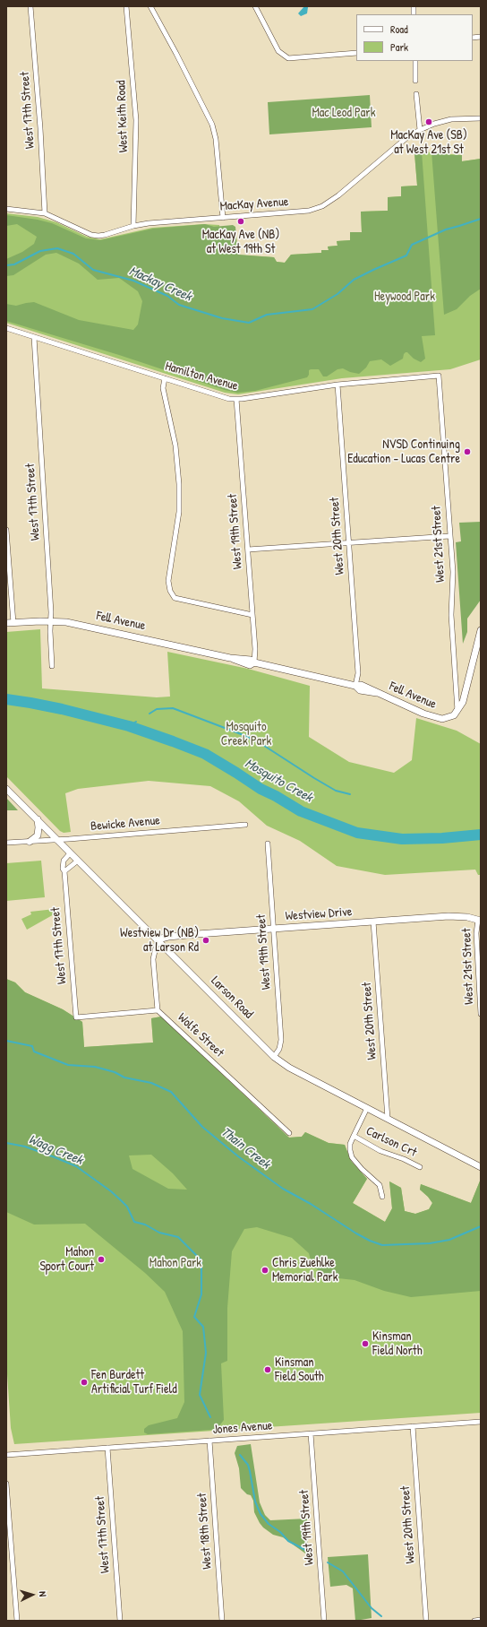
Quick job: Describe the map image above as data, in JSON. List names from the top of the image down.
{
  "streets": {
    "street": [
      "West 17th Street",
      "West Keith Road",
      "MacKay Avenue",
      "Hamilton Avenue",
      "West 19th Street",
      "West 20th Street",
      "West 21st Street",
      "Fell Avenue",
      "Bewicke Avenue",
      "Westview Drive",
      "Larson Road",
      "Wolfe Street",
      "Carlson Crt",
      "Jones Avenue",
      "West 18th Street"
    ]
  },
  "crossings": [
    ["West 17th Street", "MacKay Avenue"],
    ["West 17th Street", "Hamilton Avenue"],
    ["West 17th Street", "Fell Avenue"],
    ["West 17th Street", "Larson Road"],
    ["West 17th Street", "Wolfe Street"],
    ["West 17th Street", "Jones Avenue"],
    ["West Keith Road", "MacKay Avenue"],
    ["Hamilton Avenue", "West 19th Street"],
    ["Hamilton Avenue", "West 20th Street"],
    ["Hamilton Avenue", "West 21st Street"],
    ["West 19th Street", "Fell Avenue"],
    ["West 19th Street", "Westview Drive"],
    ["West 19th Street", "Larson Road"],
    ["West 19th Street", "Jones Avenue"],
    ["West 20th Street", "Fell Avenue"],
    ["West 20th Street", "Westview Drive"],
    ["West 20th Street", "Larson Road"],
    ["West 20th Street", "Jones Avenue"],
    ["West 21st Street", "Fell Avenue"],
    ["West 21st Street", "Westview Drive"],
    ["Bewicke Avenue", "Larson Road"],
    ["Westview Drive", "Larson Road"],
    ["Jones Avenue", "West 18th Street"]
  ],
  "water": [
    "Mackay Creek",
    "Mosquito Creek",
    "Thain Creek",
    "Wagg Creek"
  ],
  "parks": [
    "Mac Leod Park",
    "Heywood Park",
    "Mosquito Creek Park",
    "Mahon Park"
  ],
  "places": [
    "MacKay Ave (SB) at West 21st St",
    "MacKay Ave (NB) at West 19th St",
    "NVSD Continuing Education - Lucas Centre",
    "Westview Dr (NB) at Larson Rd",
    "Mahon Sport Court",
    "Chris Zuehlke Memorial Park",
    "Kinsman Field North",
    "Kinsman Field South",
    "Fen Burdett Artificial Turf Field"
  ],
  "legend": ["Road", "Park"],
  "north": "right"
}
